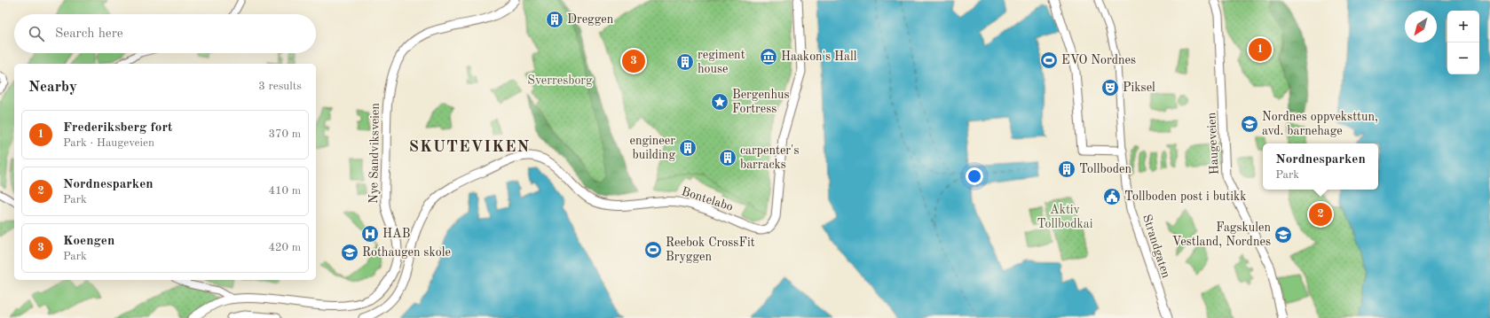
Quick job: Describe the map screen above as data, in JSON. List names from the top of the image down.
{
  "streets": {
    "main road": [
      "Haugeveien",
      "Nye Sandviksveien",
      "Bontelabo",
      "Strandgaten"
    ]
  },
  "districts": ["SKUTEVIKEN"],
  "parks": ["Sverresborg", "Aktiv Tollbodkai"],
  "places": {
    "building": [
      "Dreggen",
      "regiment house",
      "engineer building",
      "carpenter's barracks",
      "Tollboden"
    ],
    "museum": ["Haakon's Hall"],
    "sports": ["EVO Nordnes", "Reebok CrossFit Bryggen"],
    "theatre": ["Piksel"],
    "place": ["Bergenhus Fortress"],
    "school or university": ["Nordnes oppveksttun, avd. barnehage", "Fagskulen Vestland, Nordnes", "Rothaugen skole"],
    "public building": ["Tollboden post i butikk"],
    "hospital": ["HAB"]
  },
  "north": "bottom left",
  "page": {
    "map_buttons": ["+", "−"],
    "search": "Search here",
    "pins": ["1", "3", "2"],
    "heading": ["Nearby", "3 results"],
    "list": [
      {
        "mark": "1",
        "name": "Frederiksberg fort",
        "note": "Park · Haugeveien",
        "value": "370 m"
      },
      {
        "mark": "2",
        "name": "Nordnesparken",
        "note": "Park",
        "value": "410 m"
      },
      {
        "mark": "3",
        "name": "Koengen",
        "note": "Park",
        "value": "420 m"
      }
    ],
    "popup": ["Nordnesparken", "Park"]
  }
}
